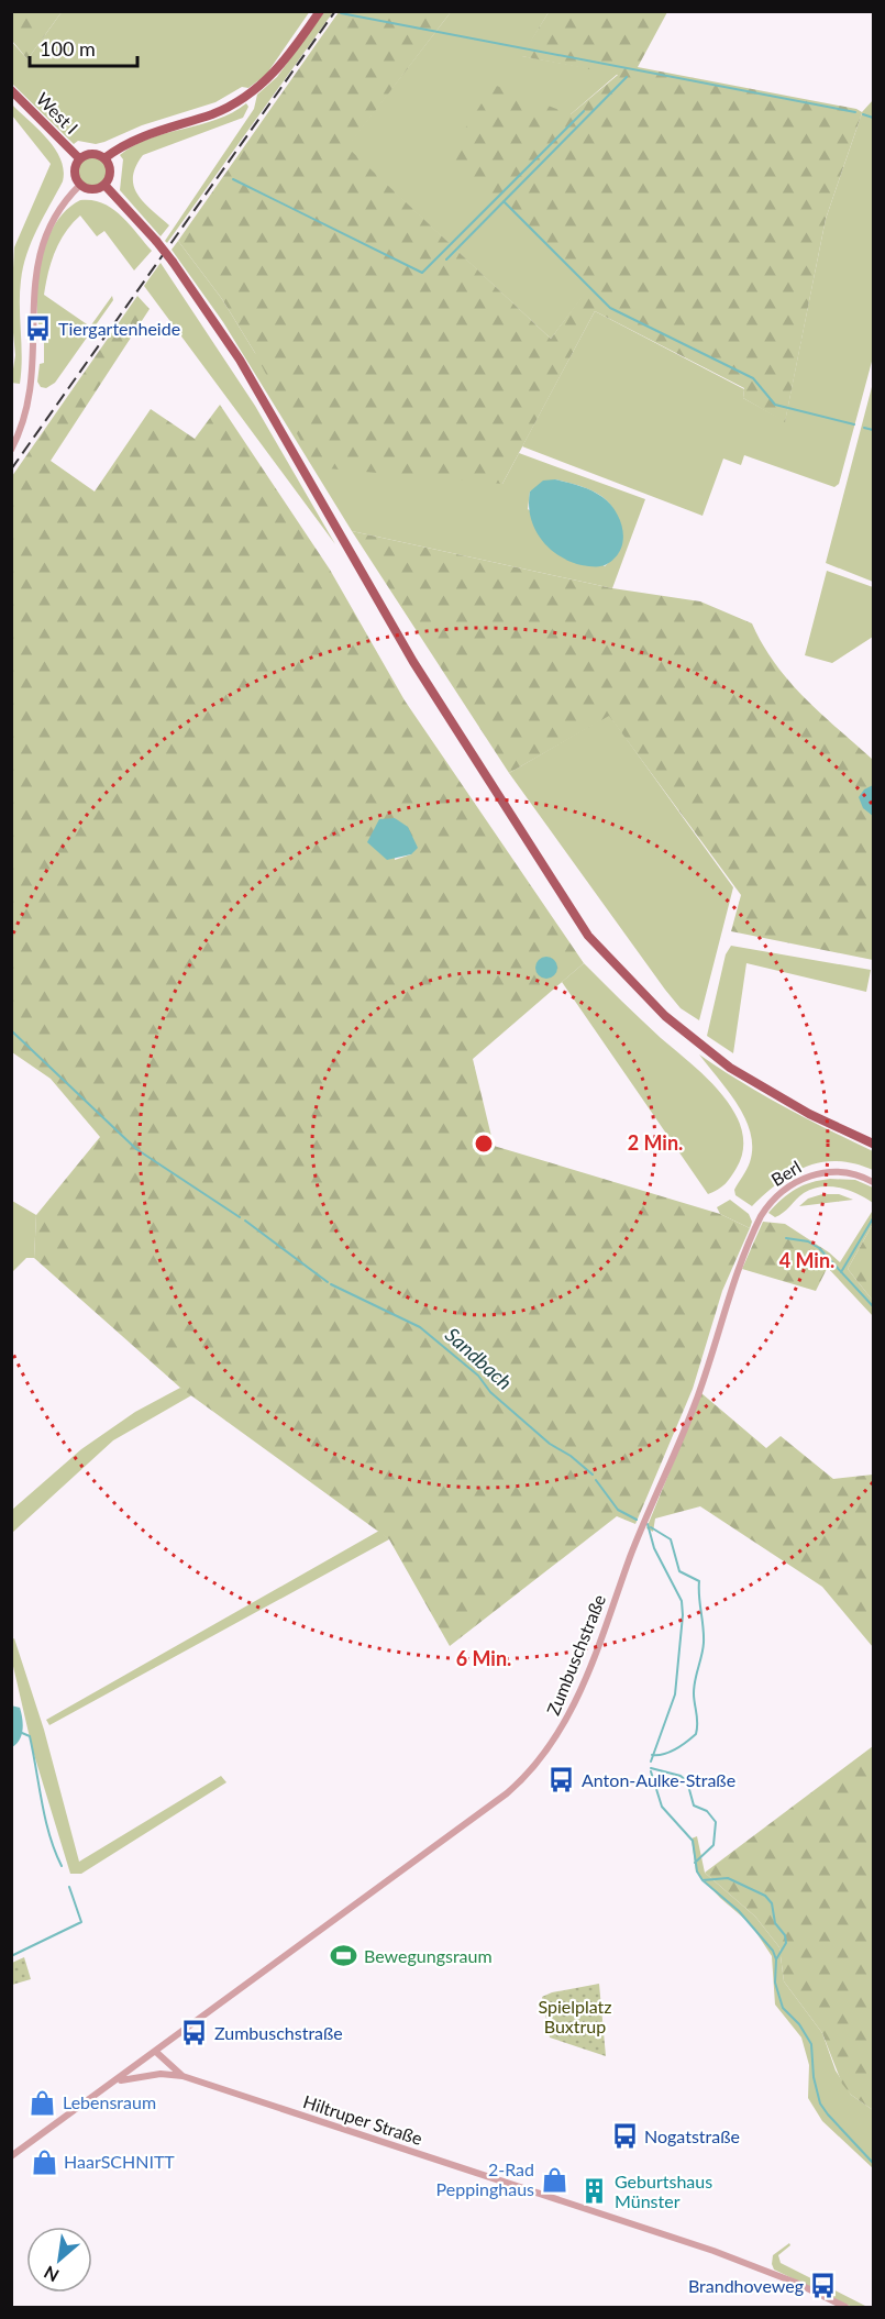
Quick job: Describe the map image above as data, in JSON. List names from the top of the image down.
{
  "streets": {
    "main road": ["West I"],
    "street": ["Berl", "Zumbuschstraße", "Hiltruper Straße"]
  },
  "crossings": [
    ["Berl", "Zumbuschstraße"],
    ["Zumbuschstraße", "Hiltruper Straße"]
  ],
  "water": ["Sandbach"],
  "parks": ["Spielplatz Buxtrup"],
  "places": {
    "bus stop": [
      "Tiergartenheide",
      "Anton-Aulke-Straße",
      "Zumbuschstraße",
      "Nogatstraße",
      "Brandhoveweg"
    ],
    "sports": ["Bewegungsraum"],
    "shop": ["Lebensraum", "HaarSCHNITT", "2-Rad Peppinghaus"],
    "building": ["Geburtshaus Münster"]
  },
  "scale_bar": "100 m",
  "north": "bottom left",
  "rings": ["2 Min.", "4 Min.", "6 Min."]
}
